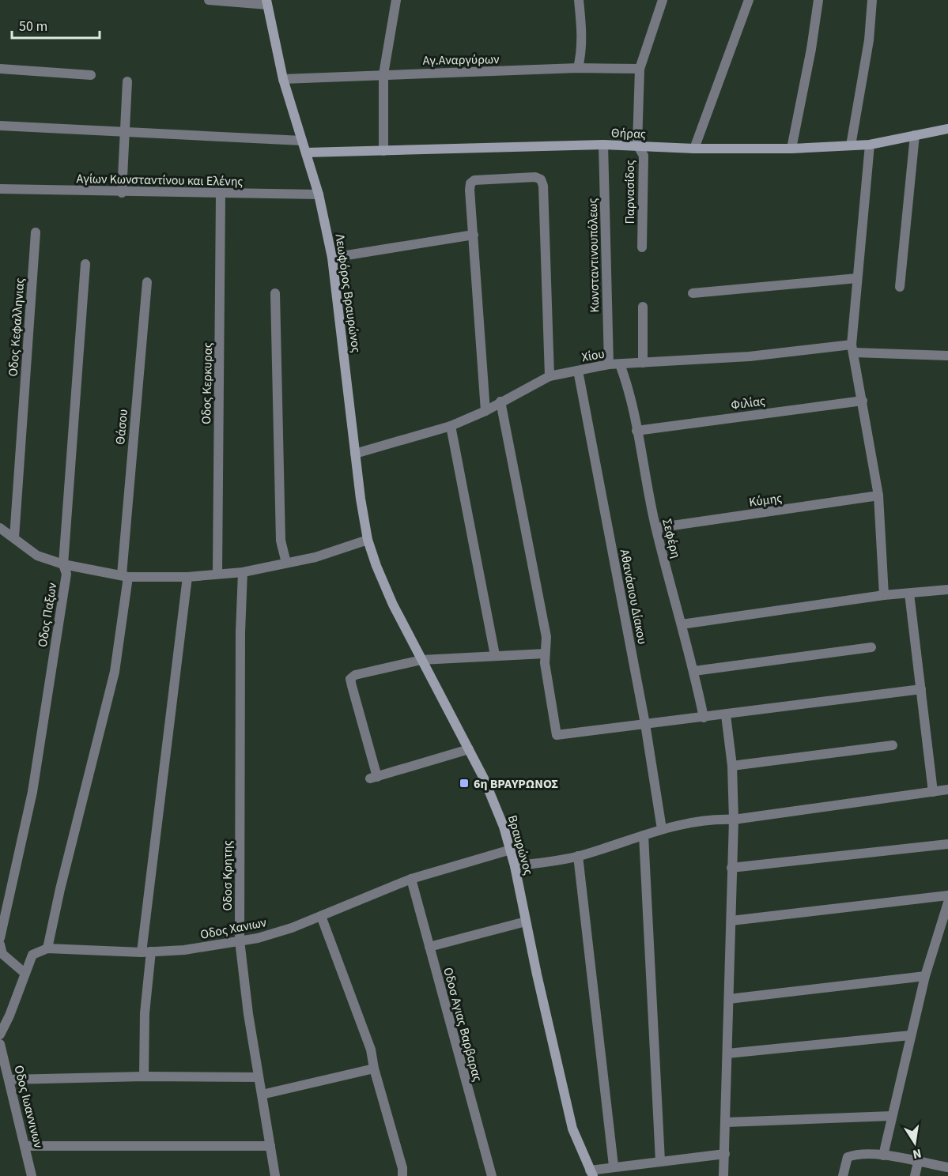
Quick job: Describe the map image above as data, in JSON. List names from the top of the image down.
{
  "streets": {
    "main road": ["Θήρας", "Λεωφόρος Βραυρώνος", "Βραυρώνος"],
    "street": [
      "Αγ.Αναργύρων",
      "Αγίων Κωνσταντίνου και Ελένης",
      "Παρνασίδος",
      "Κωνσταντινουπόλεως",
      "Οδος Κεφαλληνιας",
      "Χίου",
      "Οδος Κερκυρας",
      "Φιλίας",
      "Θάσου",
      "Κύμης",
      "Σεφέρη",
      "Αθανάσιου Δίακου",
      "Οδος Παξων",
      "Οδοσ Κρητης",
      "Οδος Χανιων",
      "Οδοσ Αγιας Βαρβαρας",
      "Οδος Ιωαννινων"
    ]
  },
  "crossings": [
    ["Αγ.Αναργύρων", "Παρνασίδος"],
    ["Αγ.Αναργύρων", "Λεωφόρος Βραυρώνος"],
    ["Θήρας", "Παρνασίδος"],
    ["Θήρας", "Κωνσταντινουπόλεως"],
    ["Θήρας", "Λεωφόρος Βραυρώνος"],
    ["Αγίων Κωνσταντίνου και Ελένης", "Λεωφόρος Βραυρώνος"],
    ["Αγίων Κωνσταντίνου και Ελένης", "Οδος Κερκυρας"],
    ["Κωνσταντινουπόλεως", "Χίου"],
    ["Λεωφόρος Βραυρώνος", "Χίου"],
    ["Λεωφόρος Βραυρώνος", "Βραυρώνος"],
    ["Χίου", "Σεφέρη"],
    ["Χίου", "Αθανάσιου Δίακου"],
    ["Φιλίας", "Σεφέρη"],
    ["Θάσου", "Οδος Χανιων"],
    ["Κύμης", "Σεφέρη"],
    ["Βραυρώνος", "Οδος Χανιων"],
    ["Οδοσ Κρητης", "Οδος Χανιων"],
    ["Οδος Χανιων", "Οδοσ Αγιας Βαρβαρας"]
  ],
  "places": {
    "transit": ["6η ΒΡΑΥΡΩΝΟΣ"]
  },
  "scale_bar": "50 m",
  "north": "bottom"
}
